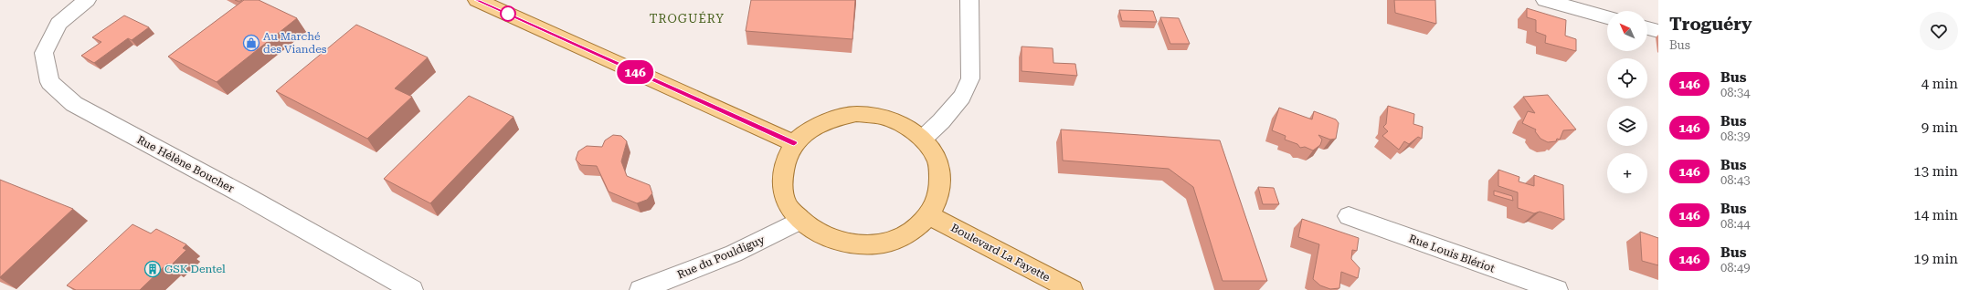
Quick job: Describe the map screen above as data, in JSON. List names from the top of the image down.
{
  "streets": {
    "main road": ["Boulevard La Fayette"],
    "street": ["Rue Hélène Boucher", "Rue Louis Blériot", "Rue du Pouldiguy"]
  },
  "districts": ["TROGUÉRY"],
  "places": {
    "shop": ["Au Marché des Viandes"],
    "building": ["GSK Dentel"]
  },
  "lines": ["bus line 146"],
  "north": "top left",
  "page": {
    "on_map": "146",
    "heading": ["Troguéry", "Bus"],
    "map_buttons": "+",
    "list": [
      {
        "mark": "146",
        "name": "Bus",
        "note": "08:34",
        "value": "4 min"
      },
      {
        "mark": "146",
        "name": "Bus",
        "note": "08:39",
        "value": "9 min"
      },
      {
        "mark": "146",
        "name": "Bus",
        "note": "08:43",
        "value": "13 min"
      },
      {
        "mark": "146",
        "name": "Bus",
        "note": "08:44",
        "value": "14 min"
      },
      {
        "mark": "146",
        "name": "Bus",
        "note": "08:49",
        "value": "19 min"
      }
    ]
  }
}
